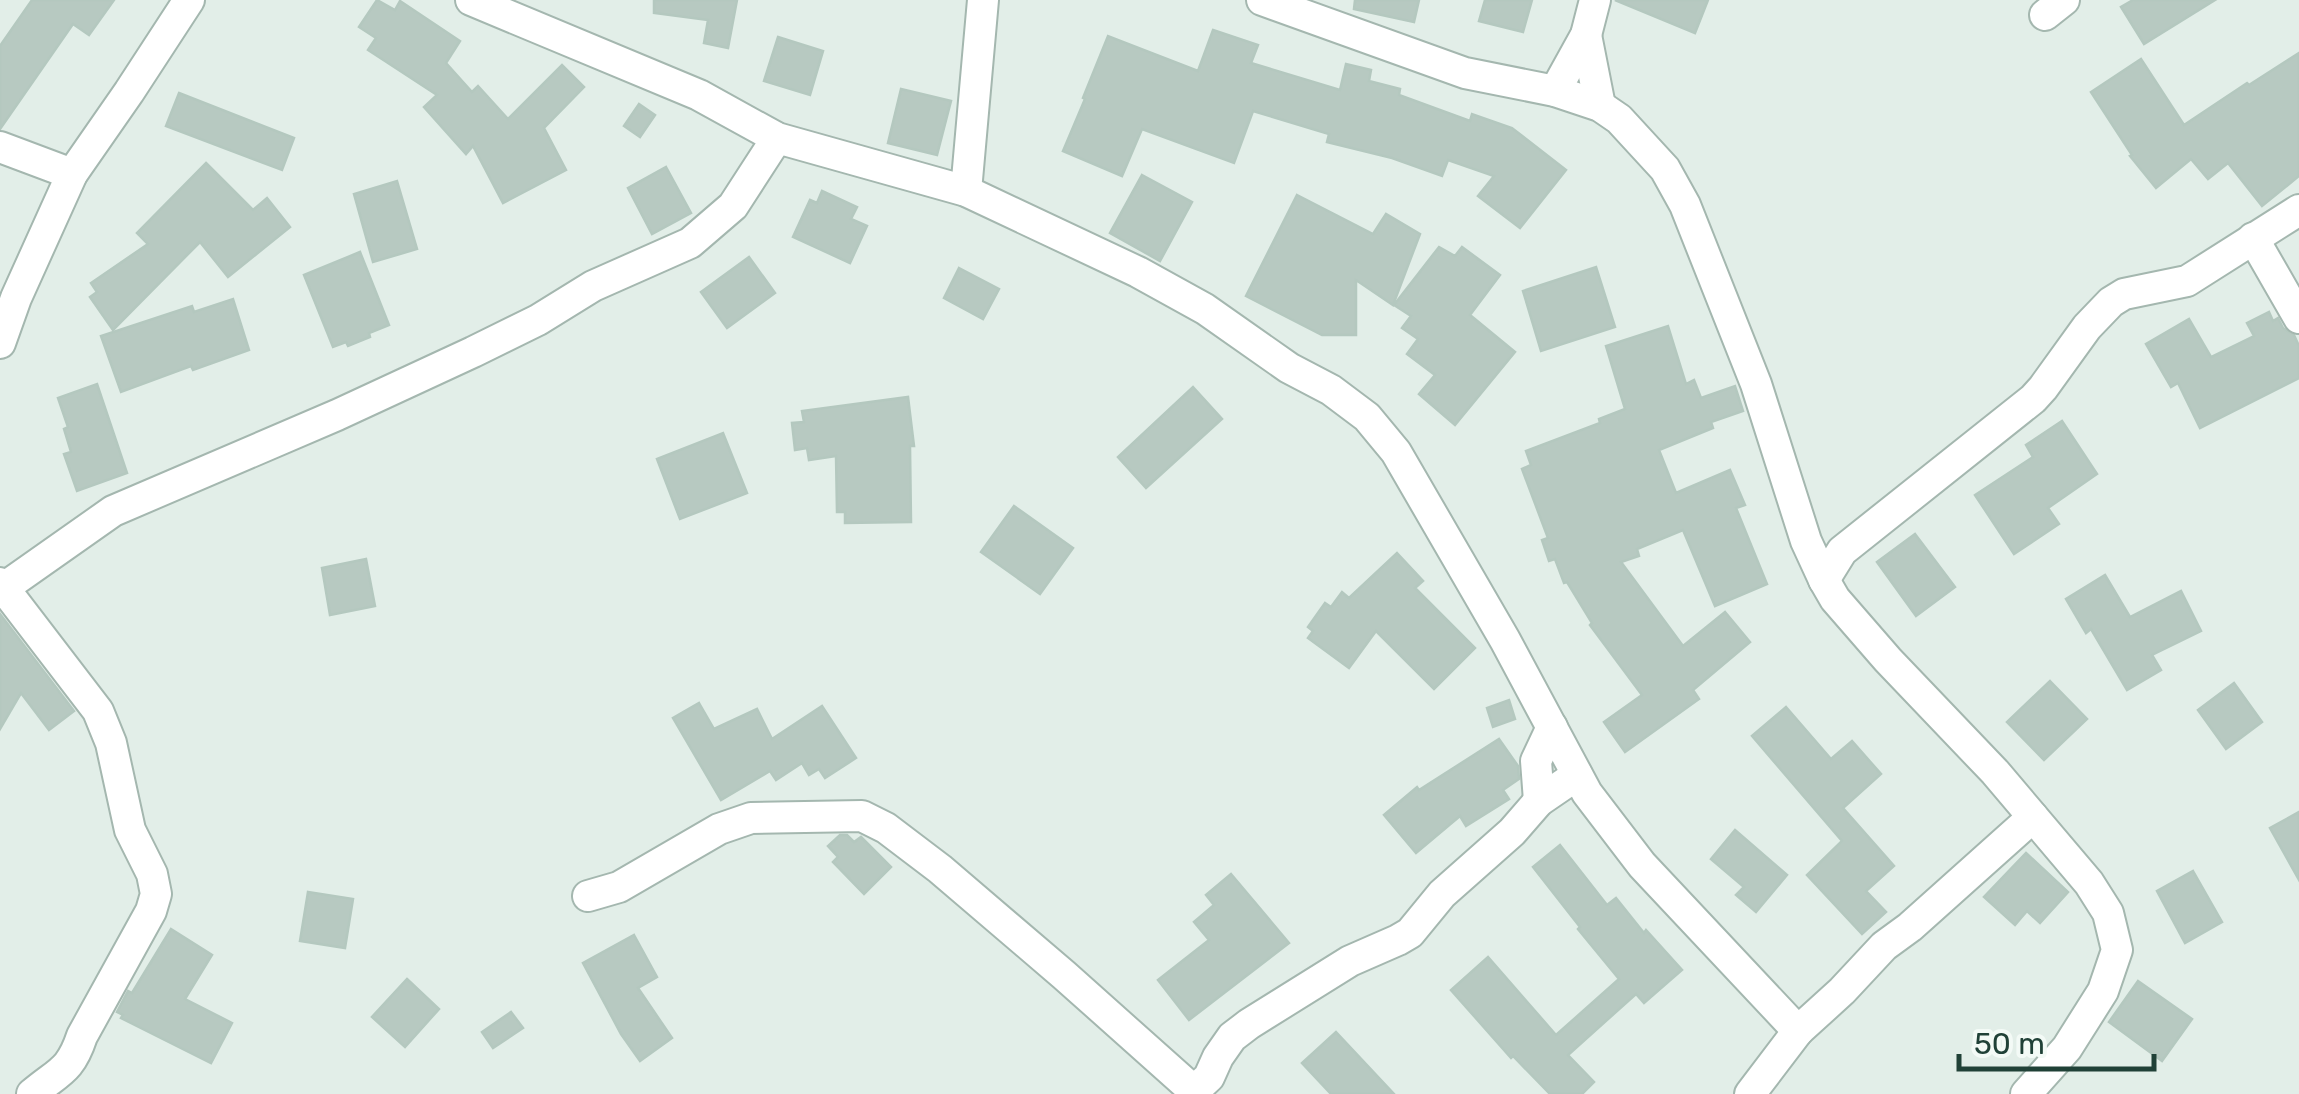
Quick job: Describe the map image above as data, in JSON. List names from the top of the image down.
{
  "scale_bar": "50 m"
}
